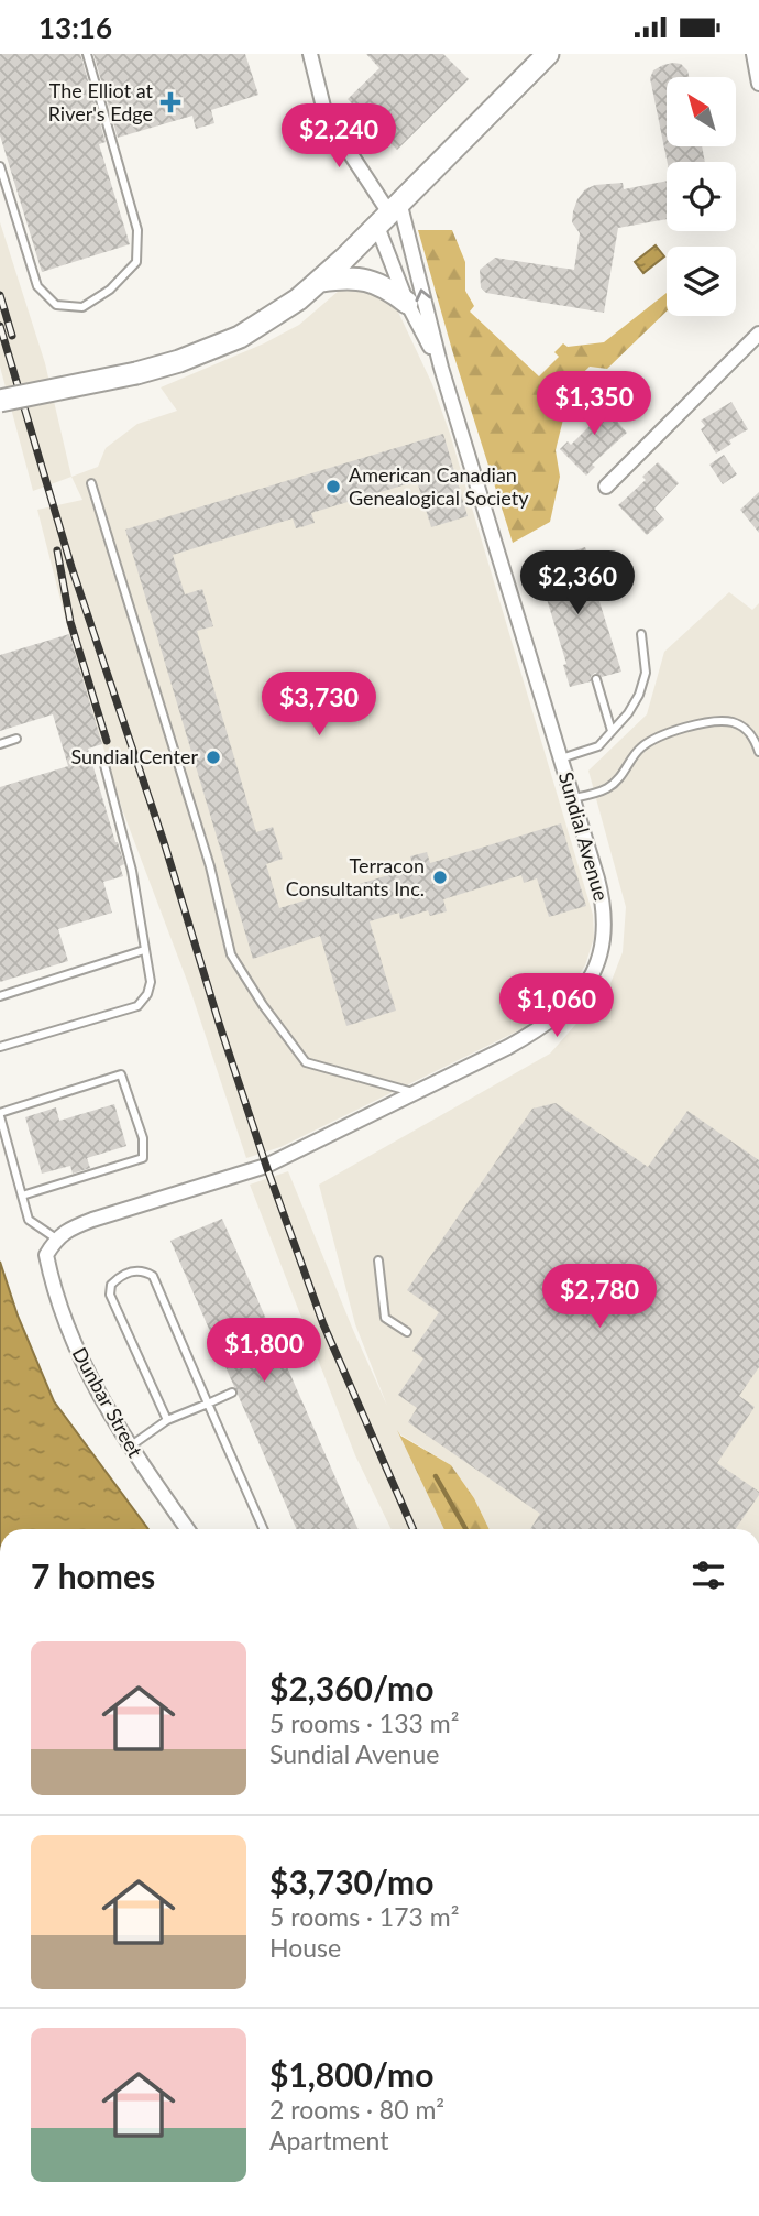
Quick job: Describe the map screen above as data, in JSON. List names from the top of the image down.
{
  "streets": {
    "street": ["Sundial Avenue", "Dunbar Street"]
  },
  "crossings": [
    ["Sundial Avenue", "Dunbar Street"]
  ],
  "places": {
    "health": ["The Elliot at River's Edge"],
    "other": ["American Canadian Genealogical Society", "Sundial Center", "Terracon Consultants Inc."]
  },
  "north": "top left",
  "page": {
    "status": "13:16",
    "price": [
      "$2,240",
      "$1,350",
      "$2,360",
      "$3,730",
      "$1,060",
      "$2,780",
      "$1,800"
    ],
    "heading": "7 homes",
    "list": [
      {
        "name": "$2,360/mo",
        "note": "5 rooms · 133 m² · Sundial Avenue"
      },
      {
        "name": "$3,730/mo",
        "note": "5 rooms · 173 m² · House"
      },
      {
        "name": "$1,800/mo",
        "note": "2 rooms · 80 m² · Apartment"
      }
    ]
  }
}
